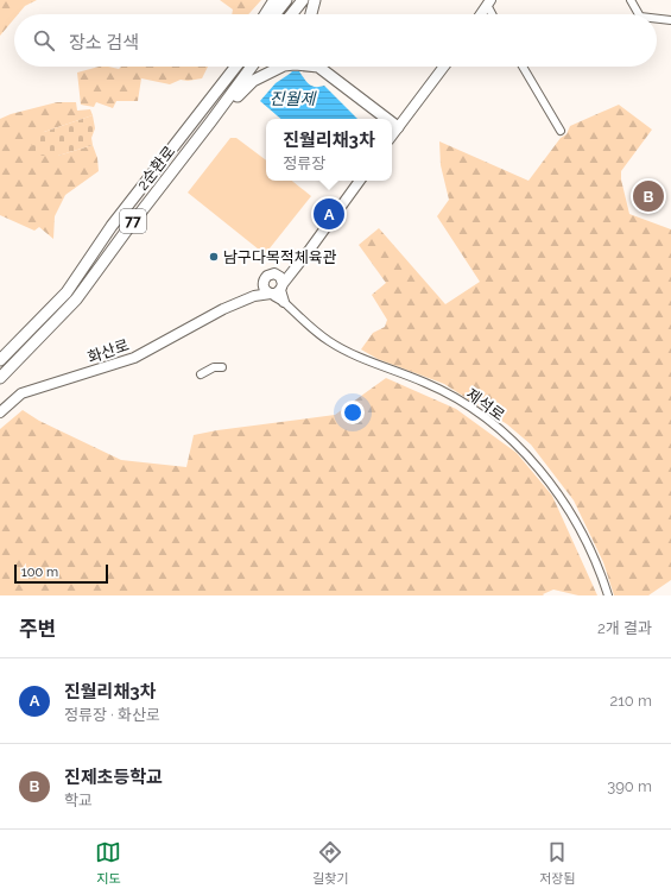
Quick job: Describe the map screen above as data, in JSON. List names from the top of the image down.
{
  "streets": {
    "highway": ["2순환로", "77"],
    "main road": ["화산로"],
    "street": ["제석로"]
  },
  "water": ["진월제"],
  "places": ["남구다목적체육관"],
  "scale_bar": "100 m",
  "page": {
    "search": "장소 검색",
    "popup": ["진월리채3차", "정류장"],
    "pins": ["B", "A"],
    "scale": "100 m",
    "heading": ["주변", "2개 결과"],
    "list": [
      {
        "mark": "A",
        "name": "진월리채3차",
        "note": "정류장 · 화산로",
        "value": "210 m"
      },
      {
        "mark": "B",
        "name": "진제초등학교",
        "note": "학교",
        "value": "390 m"
      }
    ],
    "nav": ["지도", "길찾기", "저장됨"]
  }
}
